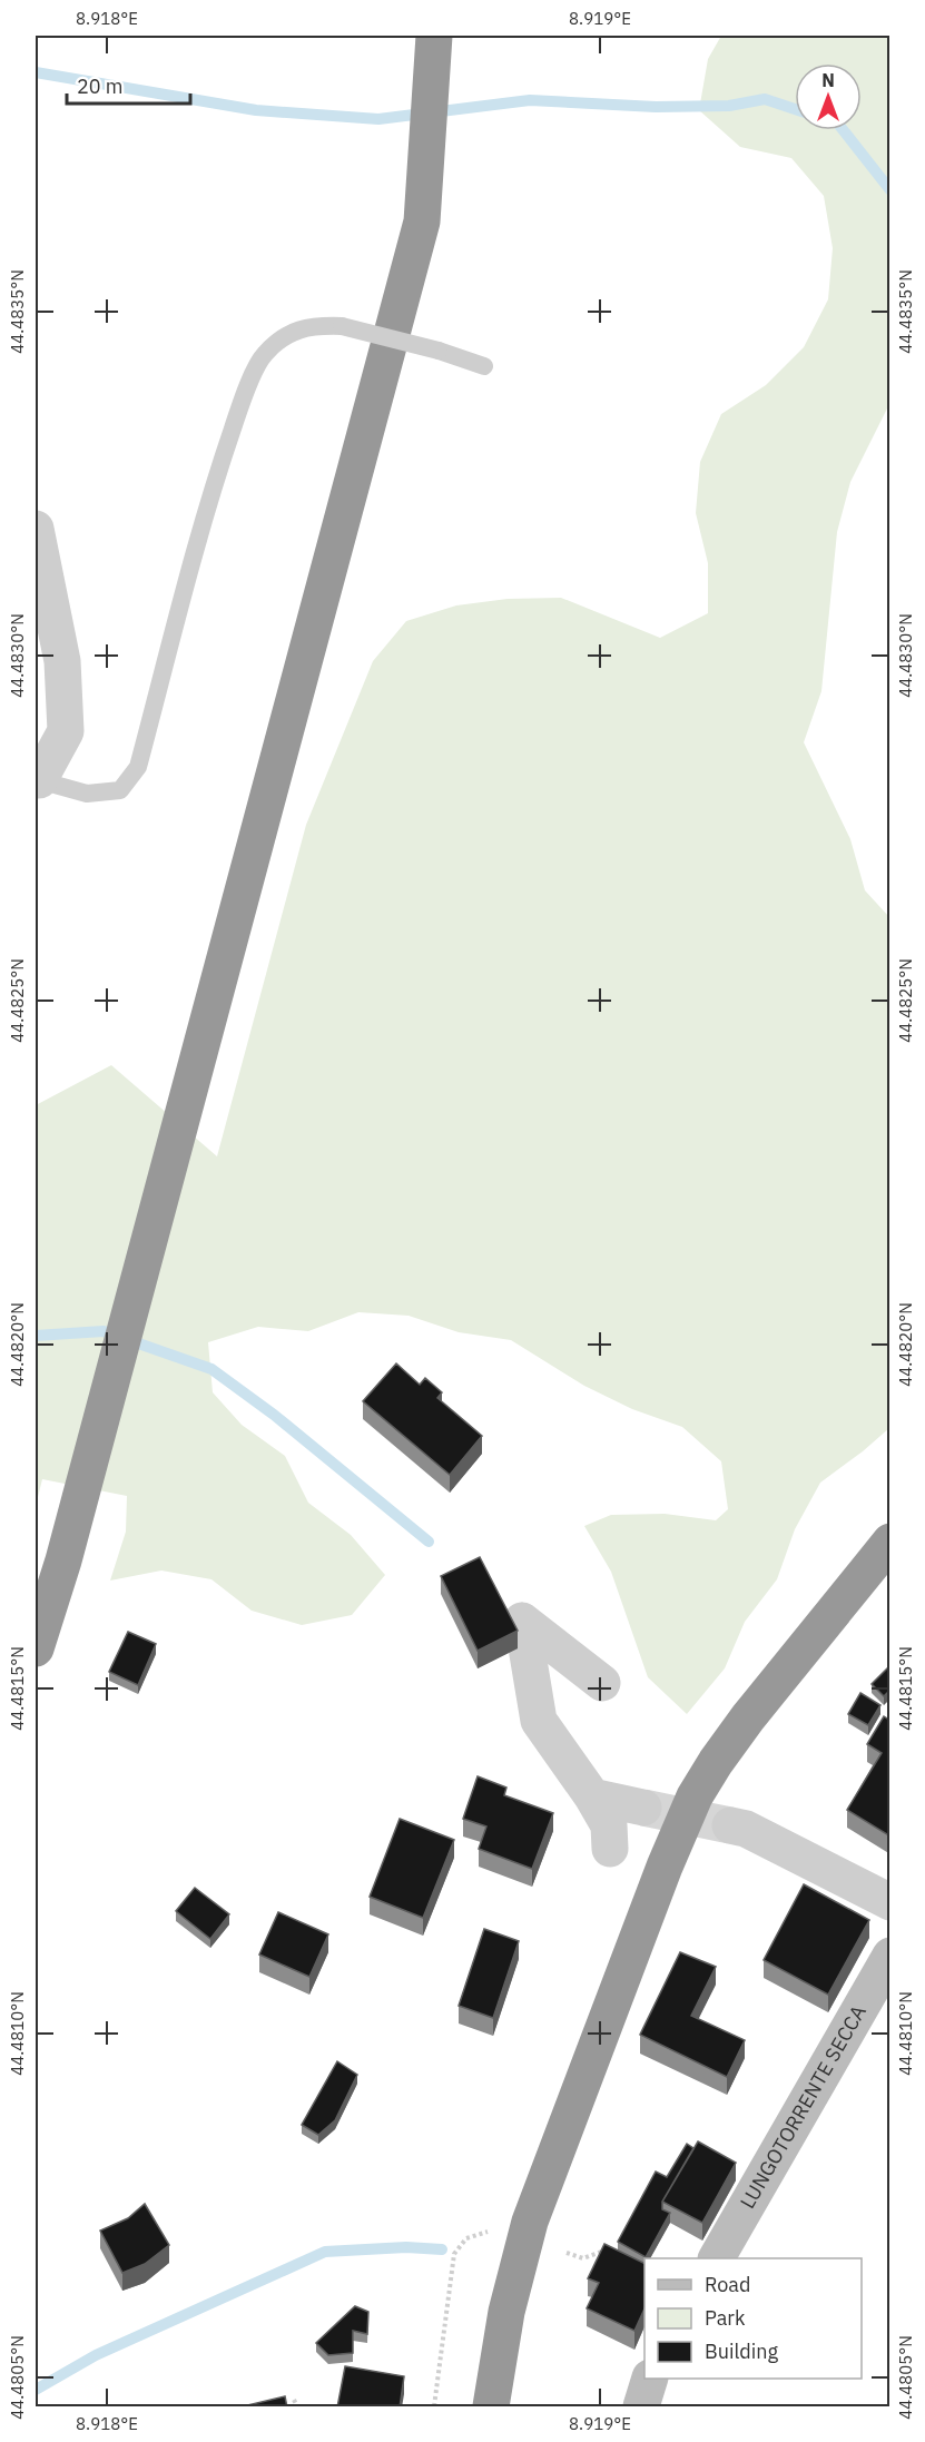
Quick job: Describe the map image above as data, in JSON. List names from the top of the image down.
{
  "streets": {
    "main road": ["LUNGOTORRENTE SECCA"]
  },
  "legend": ["Road", "Park", "Building"],
  "scale_bar": "20 m",
  "north": "top",
  "coordinates": [
    "8.918°E",
    "8.919°E",
    "44.4835°N",
    "44.4830°N",
    "44.4825°N",
    "44.4820°N",
    "44.4815°N",
    "44.4810°N",
    "44.4805°N"
  ]
}
